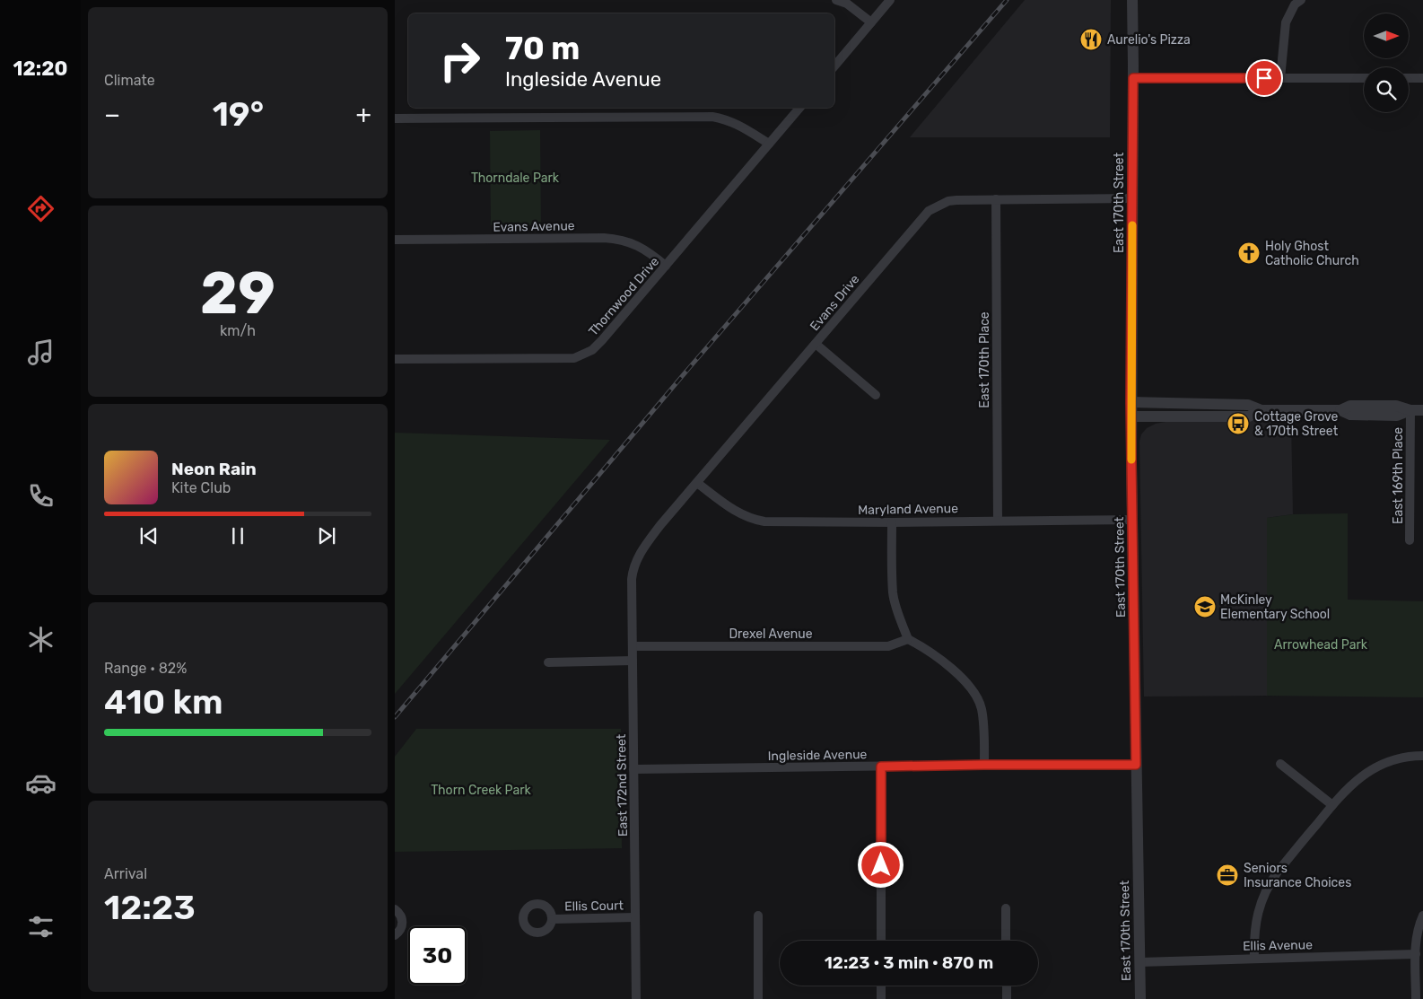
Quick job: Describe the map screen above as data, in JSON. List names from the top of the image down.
{
  "streets": {
    "street": [
      "East 170th Street",
      "Evans Avenue",
      "Thornwood Drive",
      "Evans Drive",
      "East 170th Place",
      "East 169th Place",
      "Maryland Avenue",
      "Drexel Avenue",
      "Ingleside Avenue",
      "East 172nd Street",
      "Ellis Court",
      "Ellis Avenue"
    ]
  },
  "crossings": [
    ["East 170th Street", "Evans Drive"],
    ["East 170th Street", "Maryland Avenue"],
    ["East 170th Street", "Ingleside Avenue"],
    ["East 170th Street", "Ellis Avenue"],
    ["Evans Avenue", "Thornwood Drive"],
    ["Evans Drive", "East 170th Place"],
    ["Evans Drive", "Maryland Avenue"],
    ["Evans Drive", "East 172nd Street"],
    ["East 170th Place", "Maryland Avenue"],
    ["Drexel Avenue", "East 172nd Street"],
    ["Ingleside Avenue", "East 172nd Street"],
    ["East 172nd Street", "Ellis Court"]
  ],
  "parks": ["Thorndale Park", "Arrowhead Park", "Thorn Creek Park"],
  "places": {
    "restaurant": ["Aurelio's Pizza"],
    "church": ["Holy Ghost Catholic Church"],
    "bus stop": ["Cottage Grove & 170th Street"],
    "school or university": ["McKinley Elementary School"],
    "office": ["Seniors Insurance Choices"]
  },
  "north": "right",
  "page": {
    "tabs": "12:20",
    "tile": [
      "Climate",
      ["29", "km/h"],
      ["Range · 82%", "410 km"],
      ["Arrival", "12:23"]
    ],
    "turn": ["70 m", "Ingleside Avenue"],
    "heat": ["−", "19°", "+"],
    "song": ["Neon Rain", "Kite Club"],
    "limit": "30",
    "trip": "12:23 · 3 min · 870 m"
  }
}
